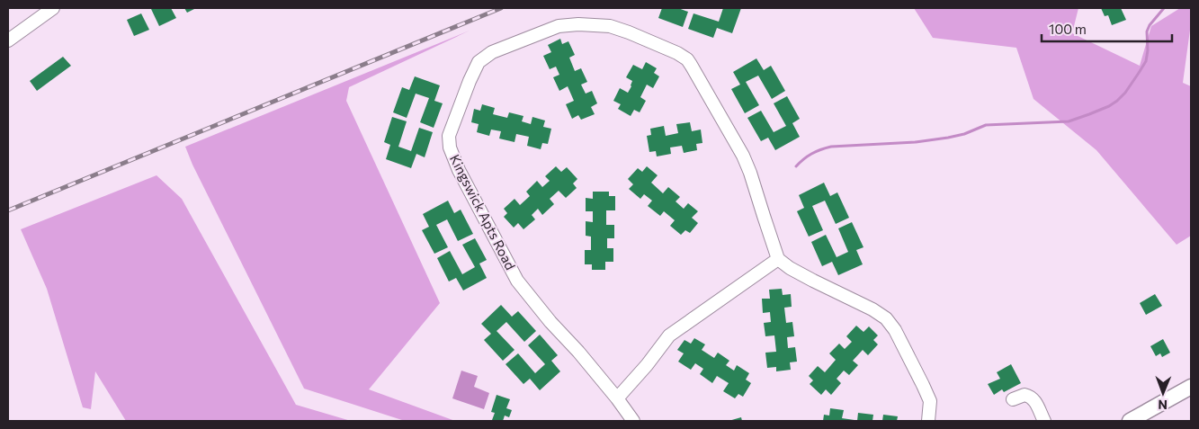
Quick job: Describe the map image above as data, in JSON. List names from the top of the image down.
{
  "streets": {
    "street": ["Kingswick Apts Road"]
  },
  "scale_bar": "100 m",
  "north": "bottom"
}
